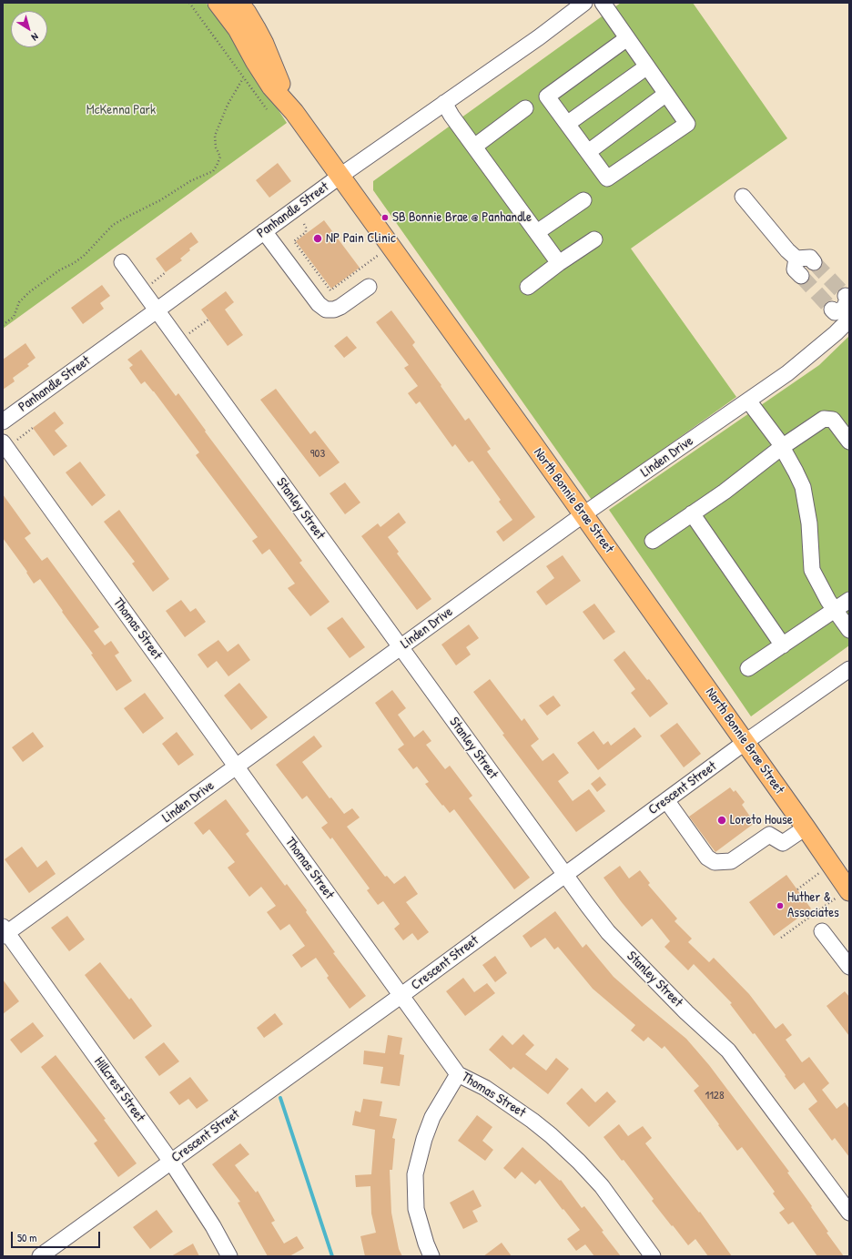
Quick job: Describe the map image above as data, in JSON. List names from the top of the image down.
{
  "streets": {
    "main road": ["North Bonnie Brae Street"],
    "street": [
      "Panhandle Street",
      "Linden Drive",
      "Stanley Street",
      "Thomas Street",
      "Crescent Street",
      "Hillcrest Street"
    ]
  },
  "crossings": [
    ["Panhandle Street", "North Bonnie Brae Street"],
    ["Panhandle Street", "Stanley Street"],
    ["Linden Drive", "North Bonnie Brae Street"],
    ["Linden Drive", "Stanley Street"],
    ["Linden Drive", "Thomas Street"],
    ["Linden Drive", "Hillcrest Street"],
    ["North Bonnie Brae Street", "Crescent Street"],
    ["Stanley Street", "Crescent Street"],
    ["Thomas Street", "Crescent Street"],
    ["Crescent Street", "Hillcrest Street"]
  ],
  "parks": ["McKenna Park"],
  "places": [
    "SB Bonnie Brae @ Panhandle",
    "NP Pain Clinic",
    "Loreto House",
    "Huther & Associates"
  ],
  "house_numbers": ["903", "1128"],
  "scale_bar": "50 m",
  "north": "bottom right"
}
